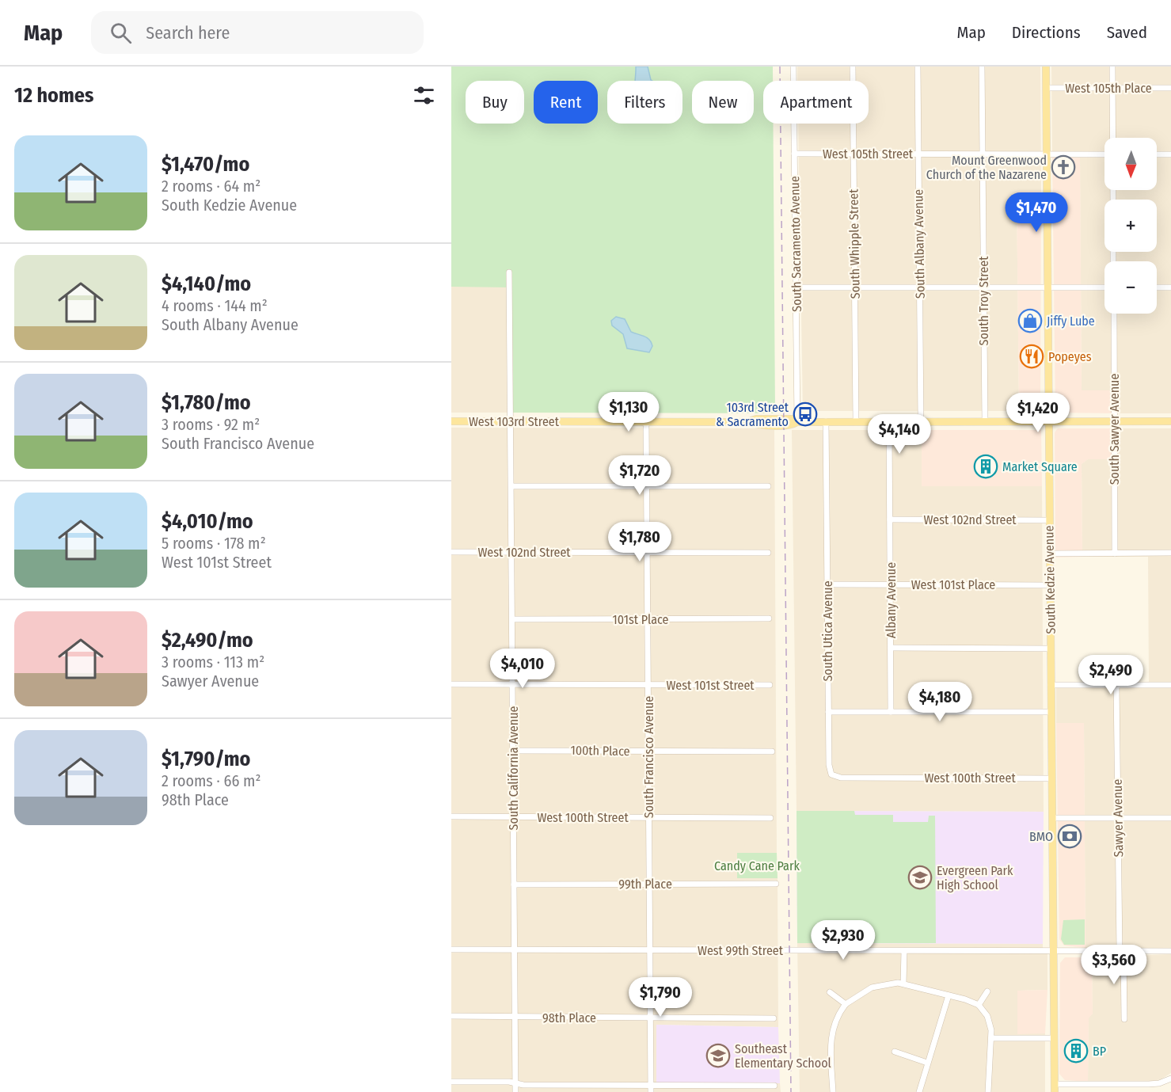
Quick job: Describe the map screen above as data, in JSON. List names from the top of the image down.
{
  "streets": {
    "main road": ["West 103rd Street", "South Kedzie Avenue"],
    "street": [
      "West 105th Place",
      "West 105th Street",
      "South Sacramento Avenue",
      "South Whipple Street",
      "South Albany Avenue",
      "South Troy Street",
      "South Sawyer Avenue",
      "West 102nd Street",
      "West 101st Place",
      "Albany Avenue",
      "101st Place",
      "South Utica Avenue",
      "West 101st Street",
      "100th Place",
      "South Francisco Avenue",
      "South California Avenue",
      "West 100th Street",
      "Sawyer Avenue",
      "99th Place",
      "West 99th Street",
      "98th Place"
    ]
  },
  "crossings": [
    ["West 105th Place", "South Kedzie Avenue"],
    ["West 105th Street", "South Sacramento Avenue"],
    ["West 105th Street", "South Whipple Street"],
    ["West 105th Street", "South Albany Avenue"],
    ["West 105th Street", "South Troy Street"],
    ["West 105th Street", "South Kedzie Avenue"],
    ["South Sacramento Avenue", "West 103rd Street"],
    ["South Whipple Street", "West 103rd Street"],
    ["South Albany Avenue", "West 103rd Street"],
    ["South Troy Street", "West 103rd Street"],
    ["West 103rd Street", "South Sawyer Avenue"],
    ["West 103rd Street", "South Kedzie Avenue"],
    ["West 103rd Street", "Albany Avenue"],
    ["West 103rd Street", "South Utica Avenue"],
    ["West 103rd Street", "South Francisco Avenue"],
    ["West 103rd Street", "South California Avenue"],
    ["West 102nd Street", "South Kedzie Avenue"],
    ["West 102nd Street", "Albany Avenue"],
    ["West 102nd Street", "South Francisco Avenue"],
    ["West 102nd Street", "South California Avenue"],
    ["South Kedzie Avenue", "West 101st Place"],
    ["South Kedzie Avenue", "West 100th Street"],
    ["South Kedzie Avenue", "West 99th Street"],
    ["West 101st Place", "Albany Avenue"],
    ["West 101st Place", "South Utica Avenue"],
    ["101st Place", "South Francisco Avenue"],
    ["101st Place", "South California Avenue"],
    ["South Utica Avenue", "West 100th Street"],
    ["West 101st Street", "South Francisco Avenue"],
    ["West 101st Street", "South California Avenue"],
    ["100th Place", "South Francisco Avenue"],
    ["100th Place", "South California Avenue"],
    ["South Francisco Avenue", "West 100th Street"],
    ["South Francisco Avenue", "99th Place"],
    ["South Francisco Avenue", "West 99th Street"],
    ["South Francisco Avenue", "98th Place"],
    ["South California Avenue", "West 100th Street"],
    ["South California Avenue", "99th Place"],
    ["South California Avenue", "West 99th Street"],
    ["South California Avenue", "98th Place"],
    ["Sawyer Avenue", "West 99th Street"]
  ],
  "parks": ["Candy Cane Park"],
  "places": {
    "church": ["Mount Greenwood Church of the Nazarene"],
    "shop": ["Jiffy Lube"],
    "restaurant": ["Popeyes"],
    "bus stop": ["103rd Street & Sacramento"],
    "building": ["Market Square", "BP"],
    "bank": ["BMO"],
    "school or university": ["Evergreen Park High School", "Southeast Elementary School"]
  },
  "north": "bottom",
  "page": {
    "header": "Map",
    "search": "Search here",
    "nav": ["Map", "Directions", "Saved"],
    "heading": "12 homes",
    "chip": [
      "Buy",
      "Rent",
      "Filters",
      "New",
      "Apartment"
    ],
    "list": [
      {
        "name": "$1,470/mo",
        "note": "2 rooms · 64 m² · South Kedzie Avenue"
      },
      {
        "name": "$4,140/mo",
        "note": "4 rooms · 144 m² · South Albany Avenue"
      },
      {
        "name": "$1,780/mo",
        "note": "3 rooms · 92 m² · South Francisco Avenue"
      },
      {
        "name": "$4,010/mo",
        "note": "5 rooms · 178 m² · West 101st Street"
      },
      {
        "name": "$2,490/mo",
        "note": "3 rooms · 113 m² · Sawyer Avenue"
      },
      {
        "name": "$1,790/mo",
        "note": "2 rooms · 66 m² · 98th Place"
      }
    ],
    "map_buttons": ["+", "−"],
    "price": [
      "$1,470",
      "$1,130",
      "$1,420",
      "$4,140",
      "$1,720",
      "$1,780",
      "$4,010",
      "$2,490",
      "$4,180",
      "$2,930",
      "$3,560",
      "$1,790"
    ]
  }
}
